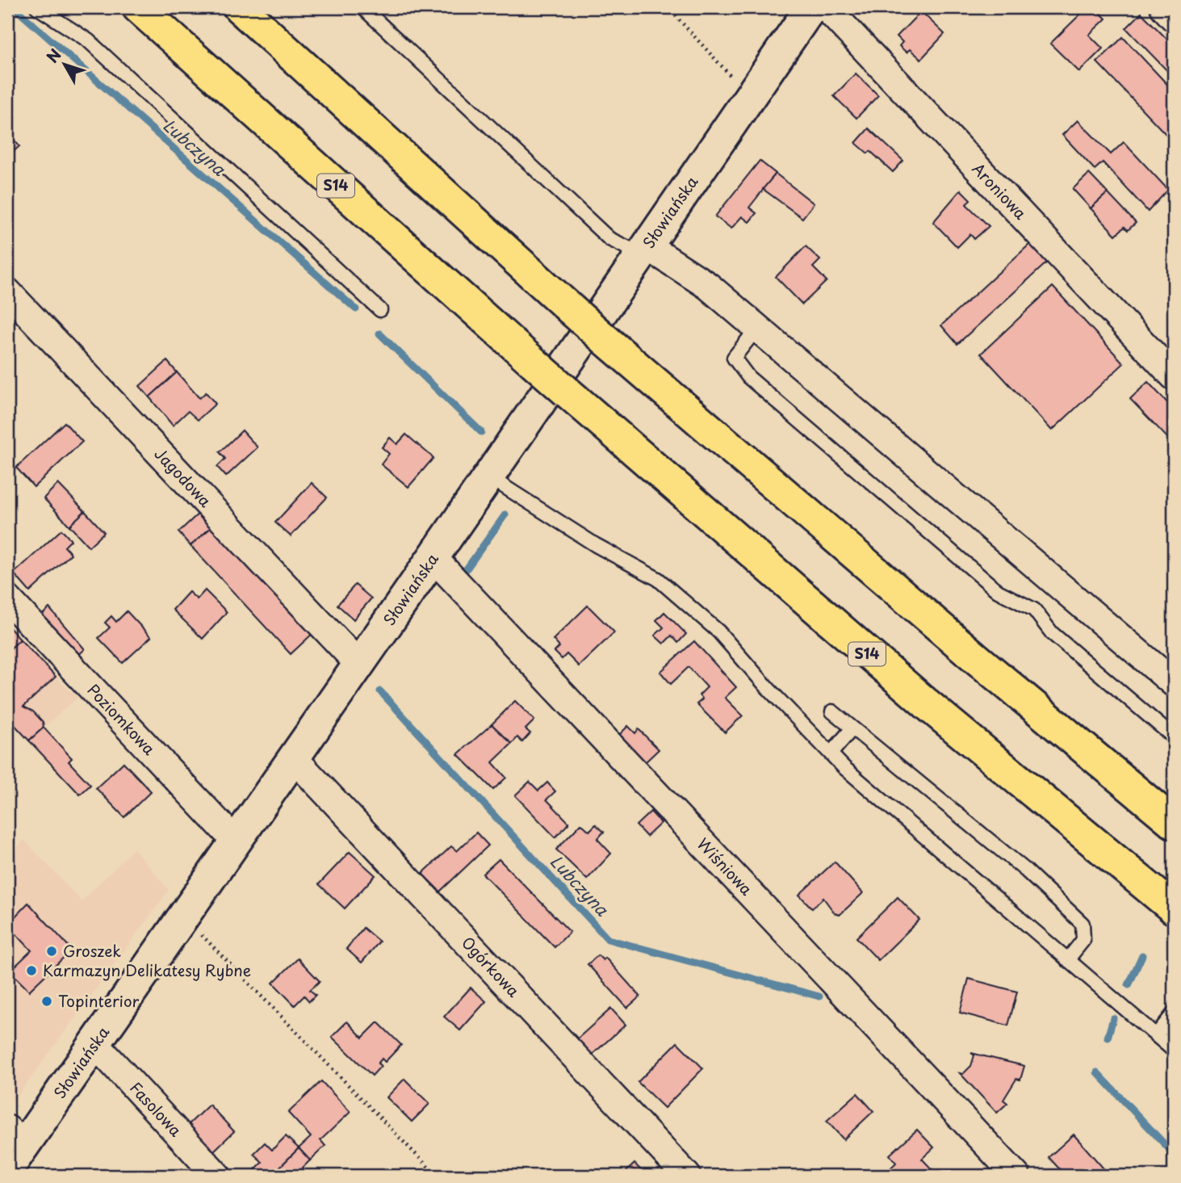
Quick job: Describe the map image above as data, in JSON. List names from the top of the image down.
{
  "streets": {
    "highway": ["S14"],
    "street": [
      "Aroniowa",
      "Słowiańska",
      "Jagodowa",
      "Poziomkowa",
      "Wiśniowa",
      "Ogórkowa",
      "Fasolowa"
    ]
  },
  "crossings": [
    ["Słowiańska", "Jagodowa"],
    ["Słowiańska", "Poziomkowa"],
    ["Słowiańska", "Wiśniowa"],
    ["Słowiańska", "Ogórkowa"],
    ["Słowiańska", "Fasolowa"]
  ],
  "water": ["Lubczyna"],
  "places": ["Groszek", "Karmazyn Delikatesy Rybne", "Topinterior"],
  "north": "top left"
}
